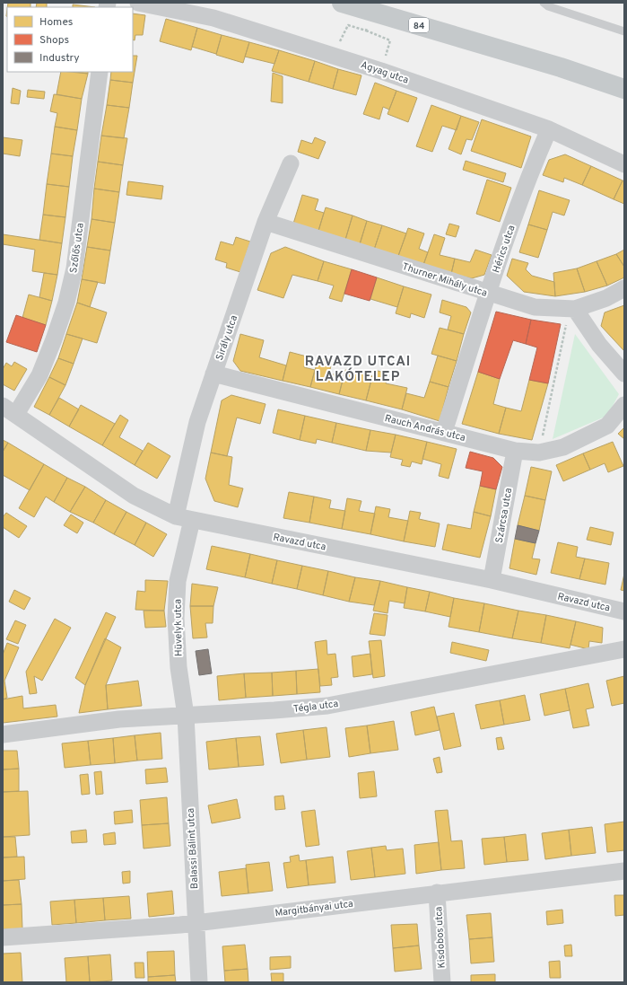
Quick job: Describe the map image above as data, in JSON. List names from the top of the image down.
{
  "streets": {
    "main road": ["84"],
    "street": [
      "Agyag utca",
      "Szőlős utca",
      "Hérics utca",
      "Thurner Mihály utca",
      "Sirály utca",
      "Rauch András utca",
      "Szárcsa utca",
      "Ravazd utca",
      "Hüvelyk utca",
      "Tégla utca",
      "Balassi Bálint utca",
      "Margitbányai utca",
      "Kisdobos utca"
    ]
  },
  "crossings": [
    ["Agyag utca", "Hérics utca"],
    ["Szőlős utca", "Ravazd utca"],
    ["Hérics utca", "Thurner Mihály utca"],
    ["Hérics utca", "Rauch András utca"],
    ["Thurner Mihály utca", "Sirály utca"],
    ["Sirály utca", "Rauch András utca"],
    ["Sirály utca", "Ravazd utca"],
    ["Rauch András utca", "Szárcsa utca"],
    ["Szárcsa utca", "Ravazd utca"],
    ["Ravazd utca", "Hüvelyk utca"],
    ["Hüvelyk utca", "Tégla utca"],
    ["Hüvelyk utca", "Balassi Bálint utca"],
    ["Tégla utca", "Balassi Bálint utca"],
    ["Balassi Bálint utca", "Margitbányai utca"],
    ["Margitbányai utca", "Kisdobos utca"]
  ],
  "districts": ["RAVAZD UTCAI LAKÓTELEP"],
  "legend": ["Homes", "Shops", "Industry"]
}
